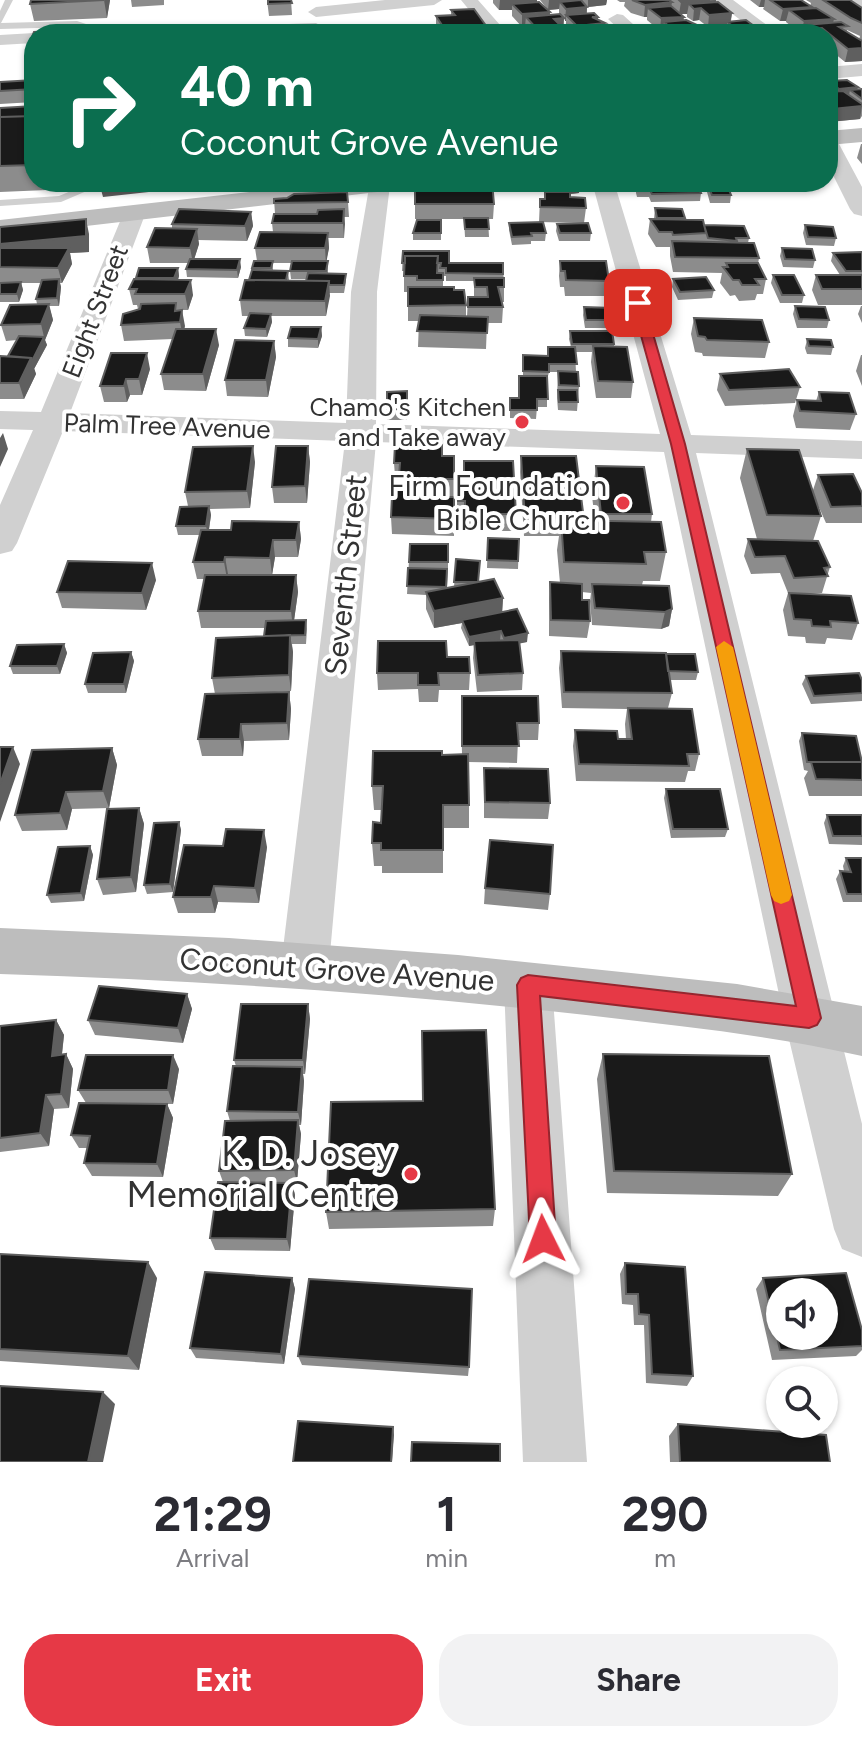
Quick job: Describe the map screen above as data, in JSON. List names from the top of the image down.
{
  "streets": {
    "main road": ["Coconut Grove Avenue"],
    "street": ["Eight Street", "Palm Tree Avenue", "Seventh Street"]
  },
  "crossings": [
    ["Eight Street", "Palm Tree Avenue"],
    ["Palm Tree Avenue", "Seventh Street"],
    ["Seventh Street", "Coconut Grove Avenue"]
  ],
  "places": ["Chamo's Kitchen and Take away", "Firm Foundation Bible Church", "K. D. Josey Memorial Centre"],
  "page": {
    "turn": ["40 m", "Coconut Grove Avenue"],
    "eta": [
      "21:29",
      "Arrival",
      "1",
      "min",
      "290",
      "m"
    ],
    "buttons": ["Exit", "Share"]
  }
}
